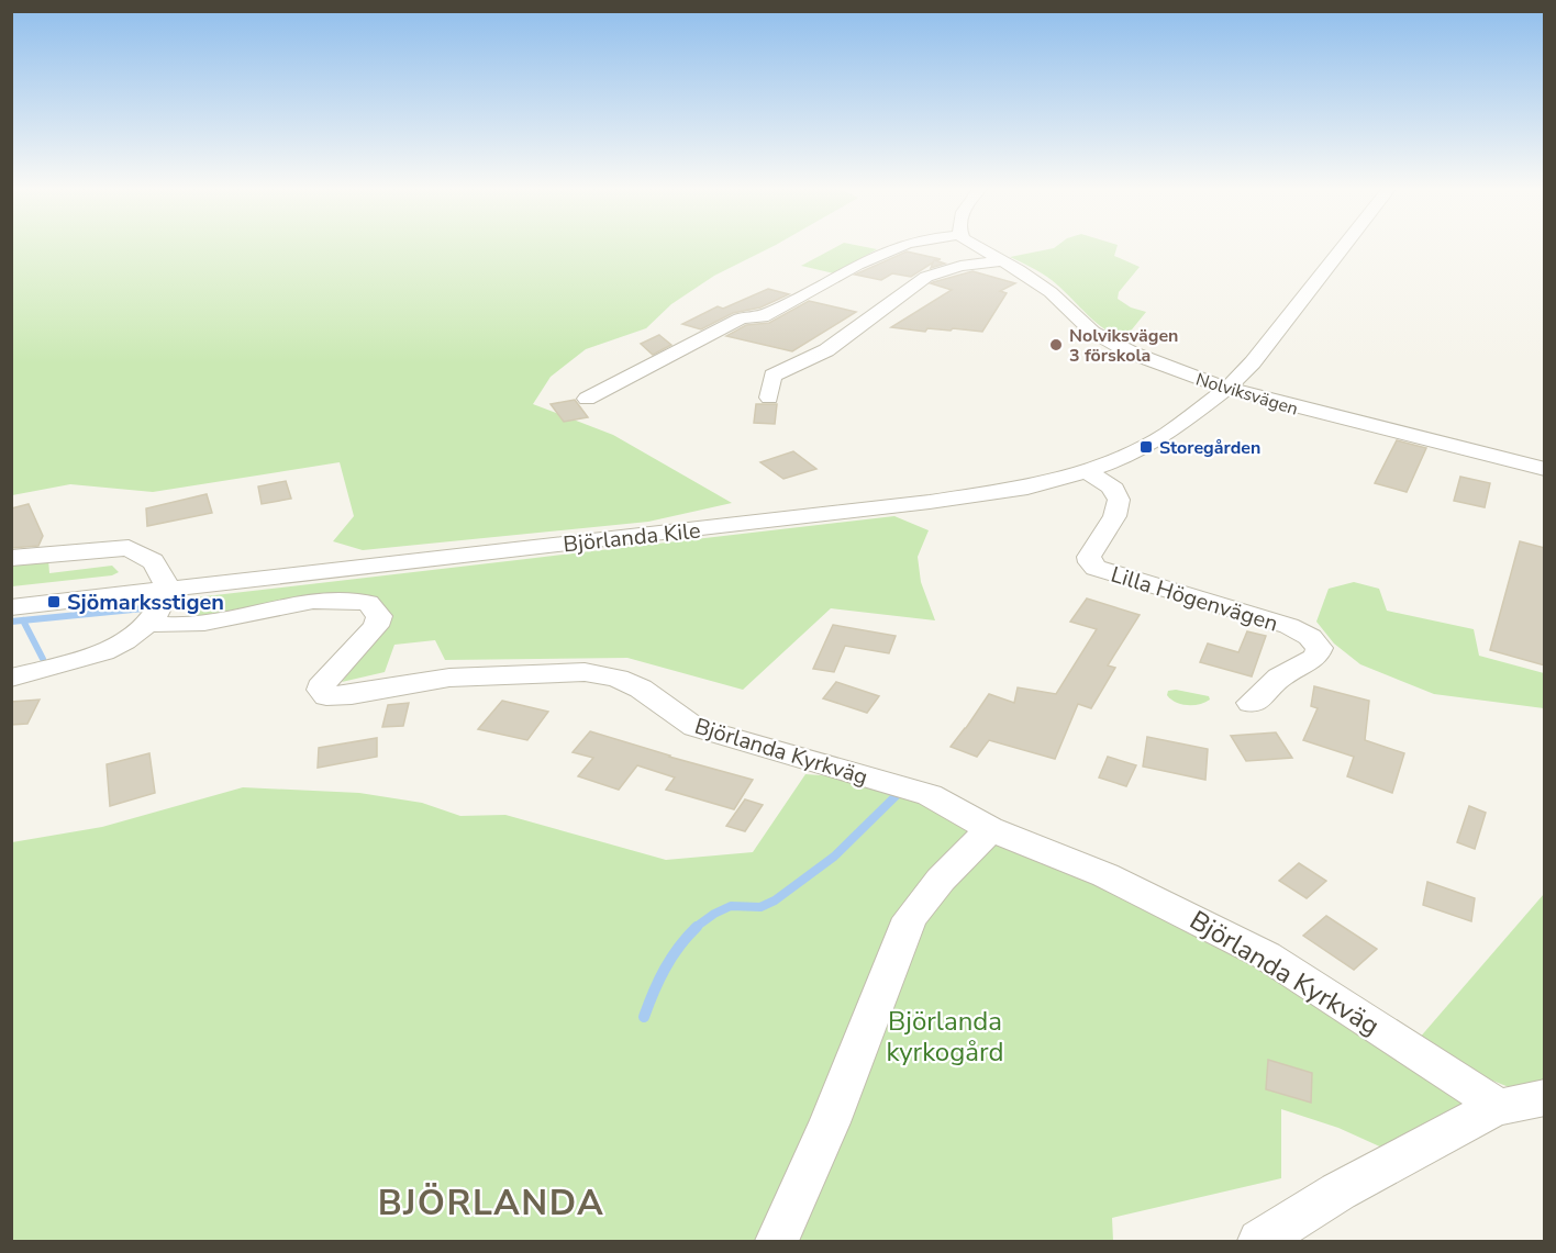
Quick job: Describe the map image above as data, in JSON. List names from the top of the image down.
{
  "streets": {
    "street": [
      "Nolviksvägen",
      "Björlanda Kile",
      "Lilla Högenvägen",
      "Björlanda Kyrkväg"
    ]
  },
  "crossings": [
    ["Nolviksvägen", "Björlanda Kile"],
    ["Björlanda Kile", "Lilla Högenvägen"]
  ],
  "districts": ["BJÖRLANDA"],
  "parks": ["Björlanda kyrkogård"],
  "places": {
    "other": ["Nolviksvägen 3 förskola"],
    "transit": ["Storegården", "Sjömarksstigen"]
  }
}
